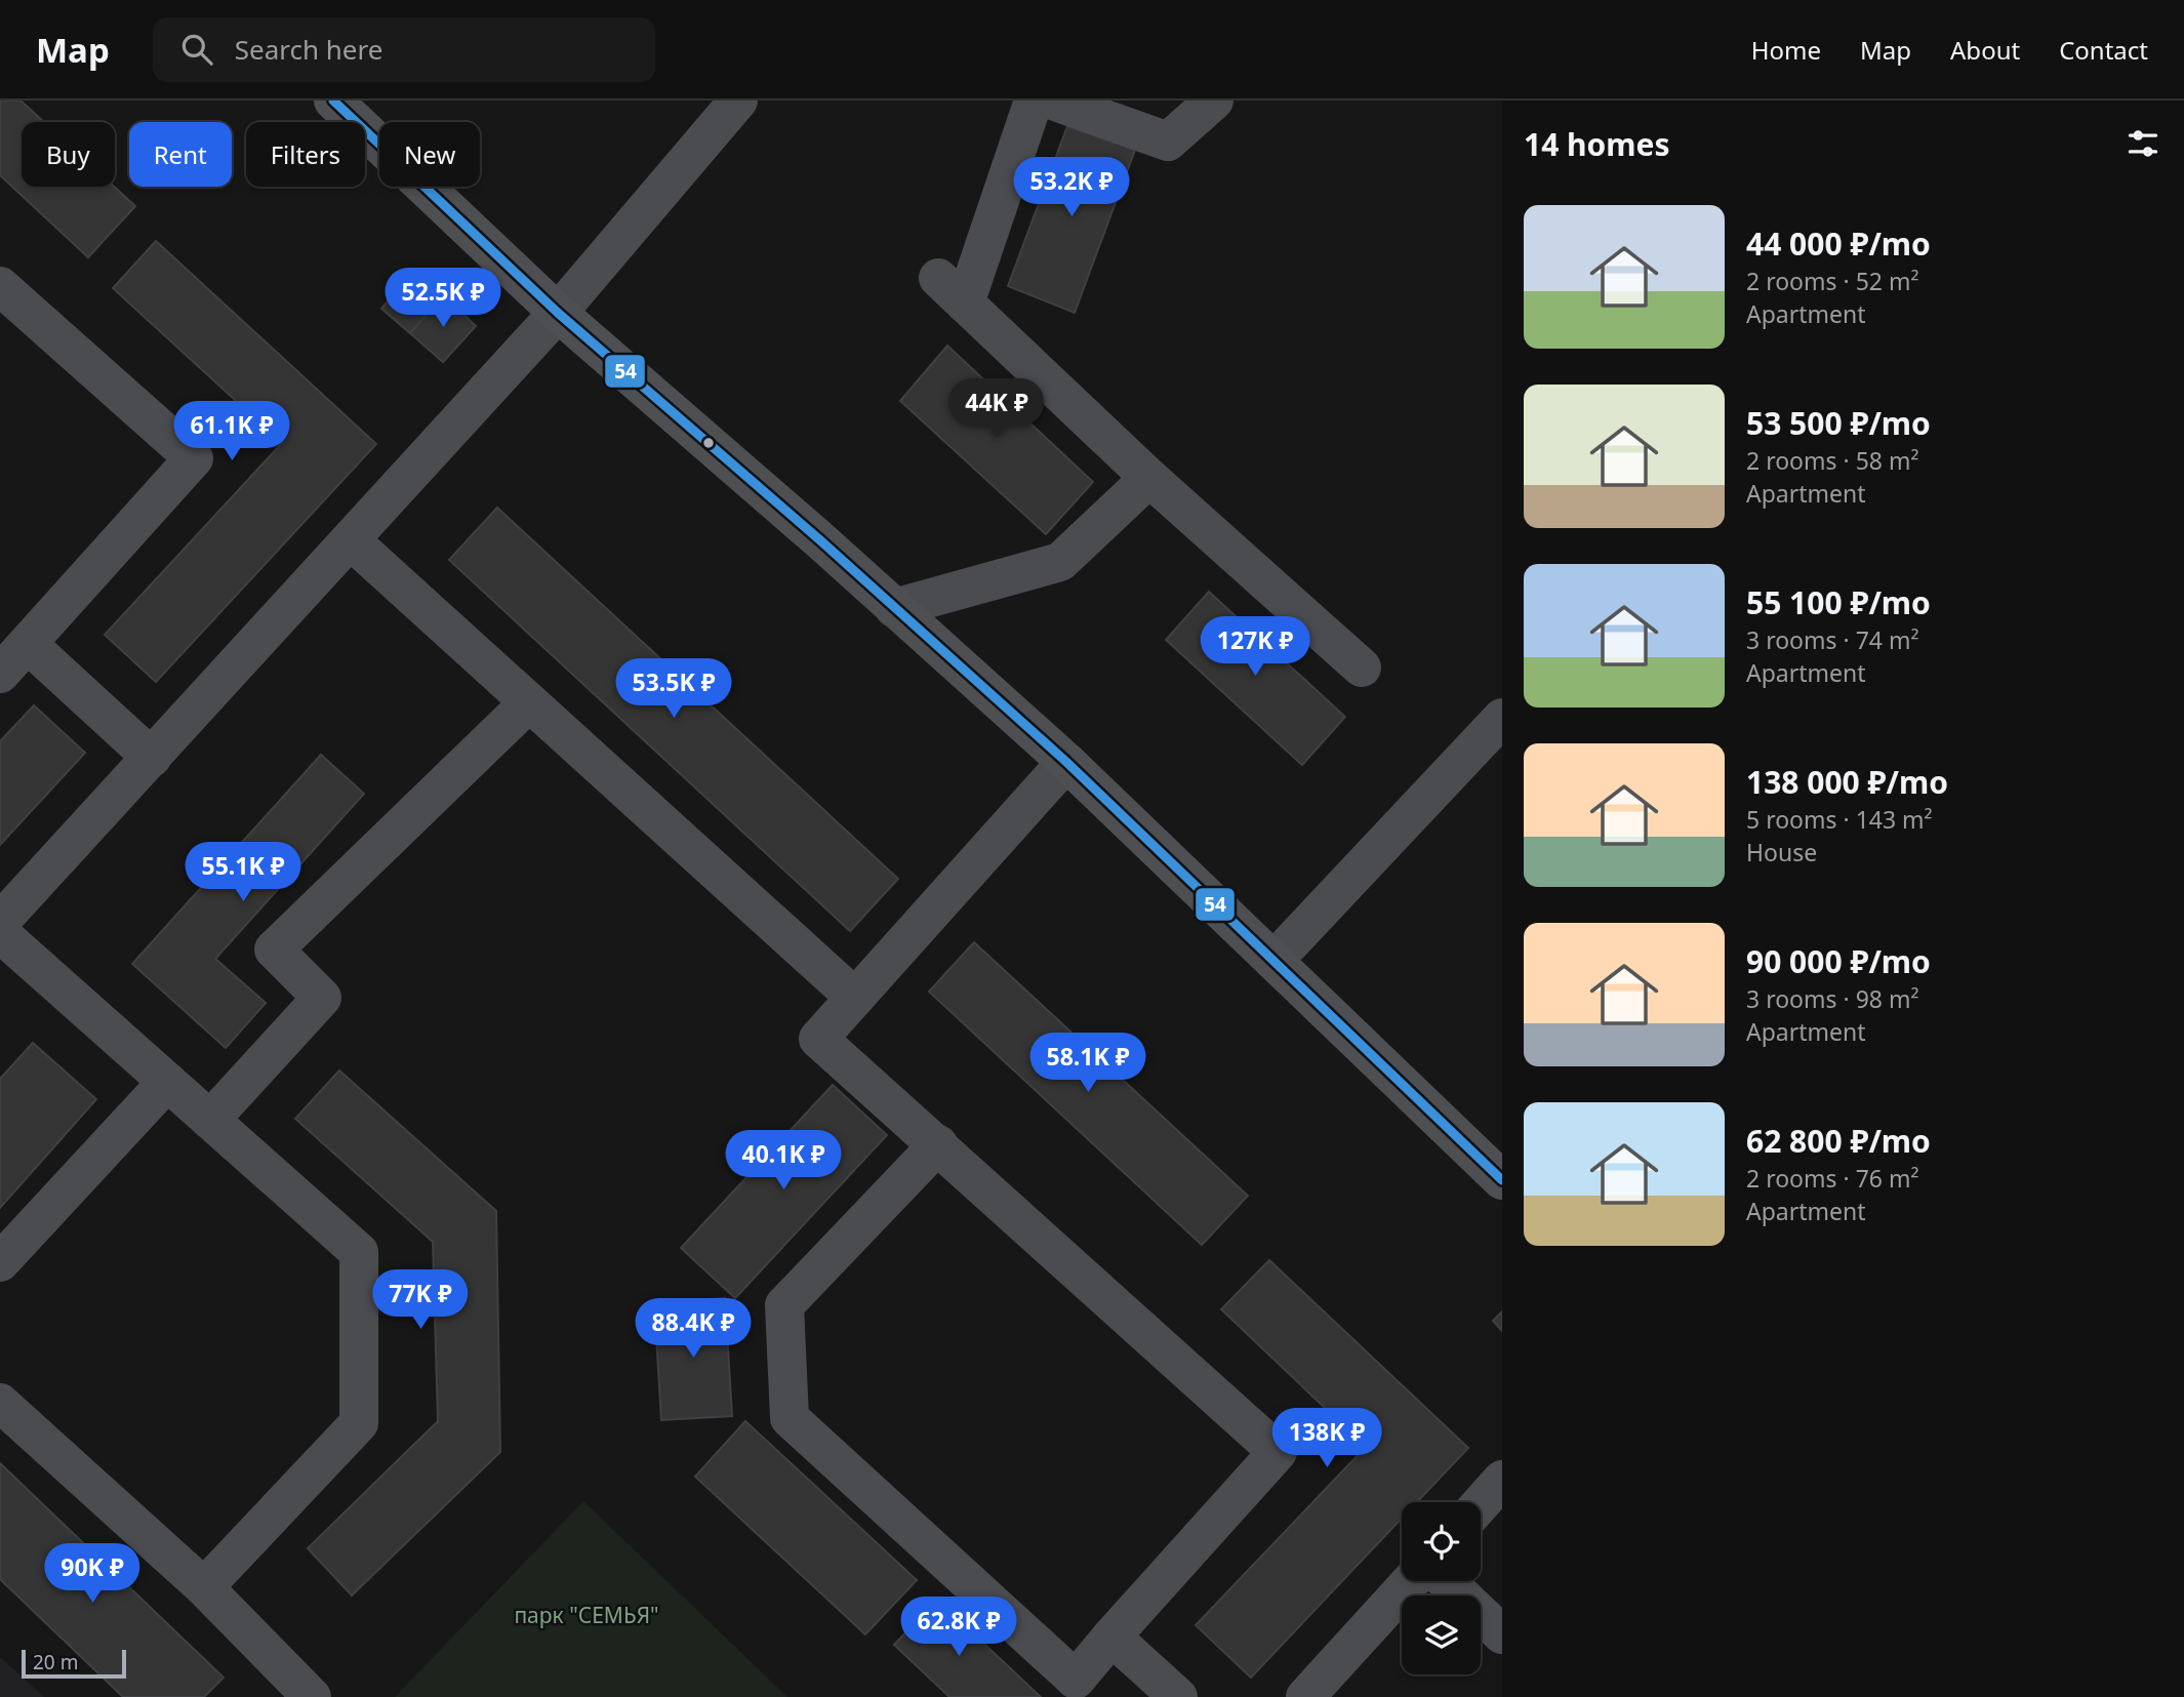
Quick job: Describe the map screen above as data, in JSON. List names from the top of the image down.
{
  "parks": ["парк \"СЕМЬЯ\""],
  "lines": ["transit line 54"],
  "scale_bar": "20 m",
  "page": {
    "header": "Map",
    "search": "Search here",
    "nav": [
      "Home",
      "Map",
      "About",
      "Contact"
    ],
    "heading": "14 homes",
    "chip": [
      "Buy",
      "Rent",
      "Filters",
      "New"
    ],
    "price": [
      "53.2K ₽",
      "52.5K ₽",
      "44K ₽",
      "61.1K ₽",
      "127K ₽",
      "53.5K ₽",
      "55.1K ₽",
      "58.1K ₽",
      "40.1K ₽",
      "77K ₽",
      "88.4K ₽",
      "138K ₽",
      "90K ₽",
      "62.8K ₽"
    ],
    "list": [
      {
        "name": "44 000 ₽/mo",
        "note": "2 rooms · 52 m² · Apartment"
      },
      {
        "name": "53 500 ₽/mo",
        "note": "2 rooms · 58 m² · Apartment"
      },
      {
        "name": "55 100 ₽/mo",
        "note": "3 rooms · 74 m² · Apartment"
      },
      {
        "name": "138 000 ₽/mo",
        "note": "5 rooms · 143 m² · House"
      },
      {
        "name": "90 000 ₽/mo",
        "note": "3 rooms · 98 m² · Apartment"
      },
      {
        "name": "62 800 ₽/mo",
        "note": "2 rooms · 76 m² · Apartment"
      }
    ],
    "scale": "20 m"
  }
}
